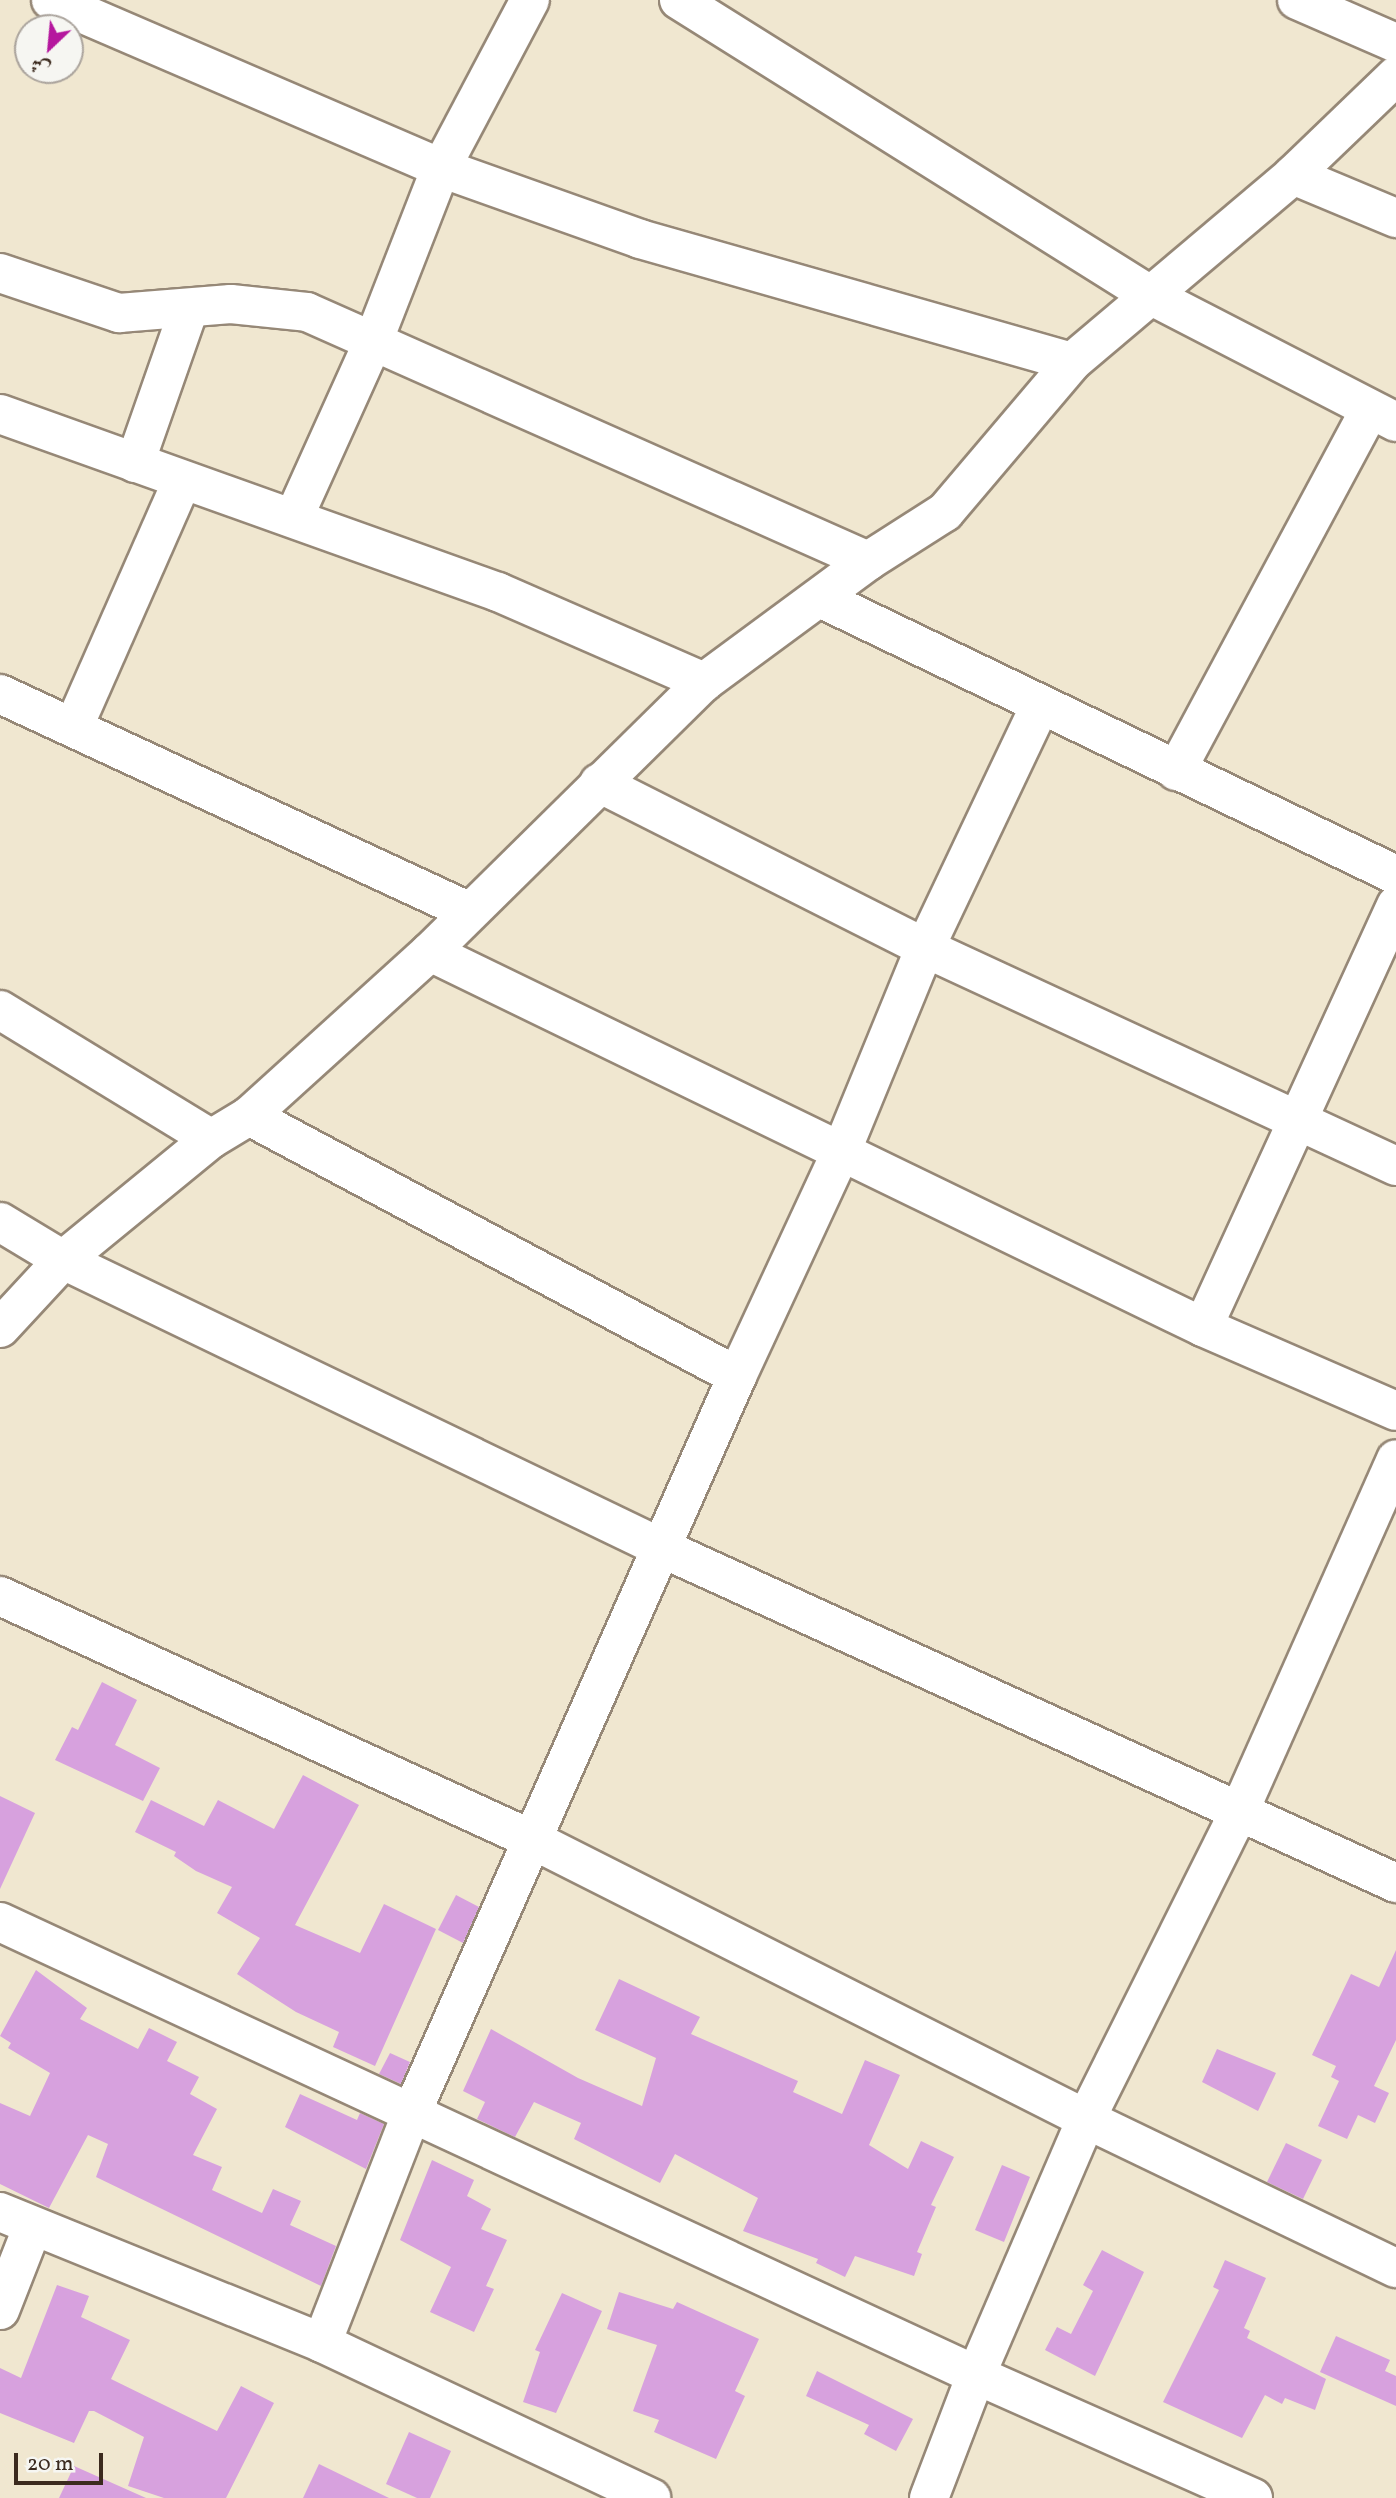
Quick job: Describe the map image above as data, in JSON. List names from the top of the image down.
{
  "scale_bar": "20 m",
  "north": "bottom left"
}
